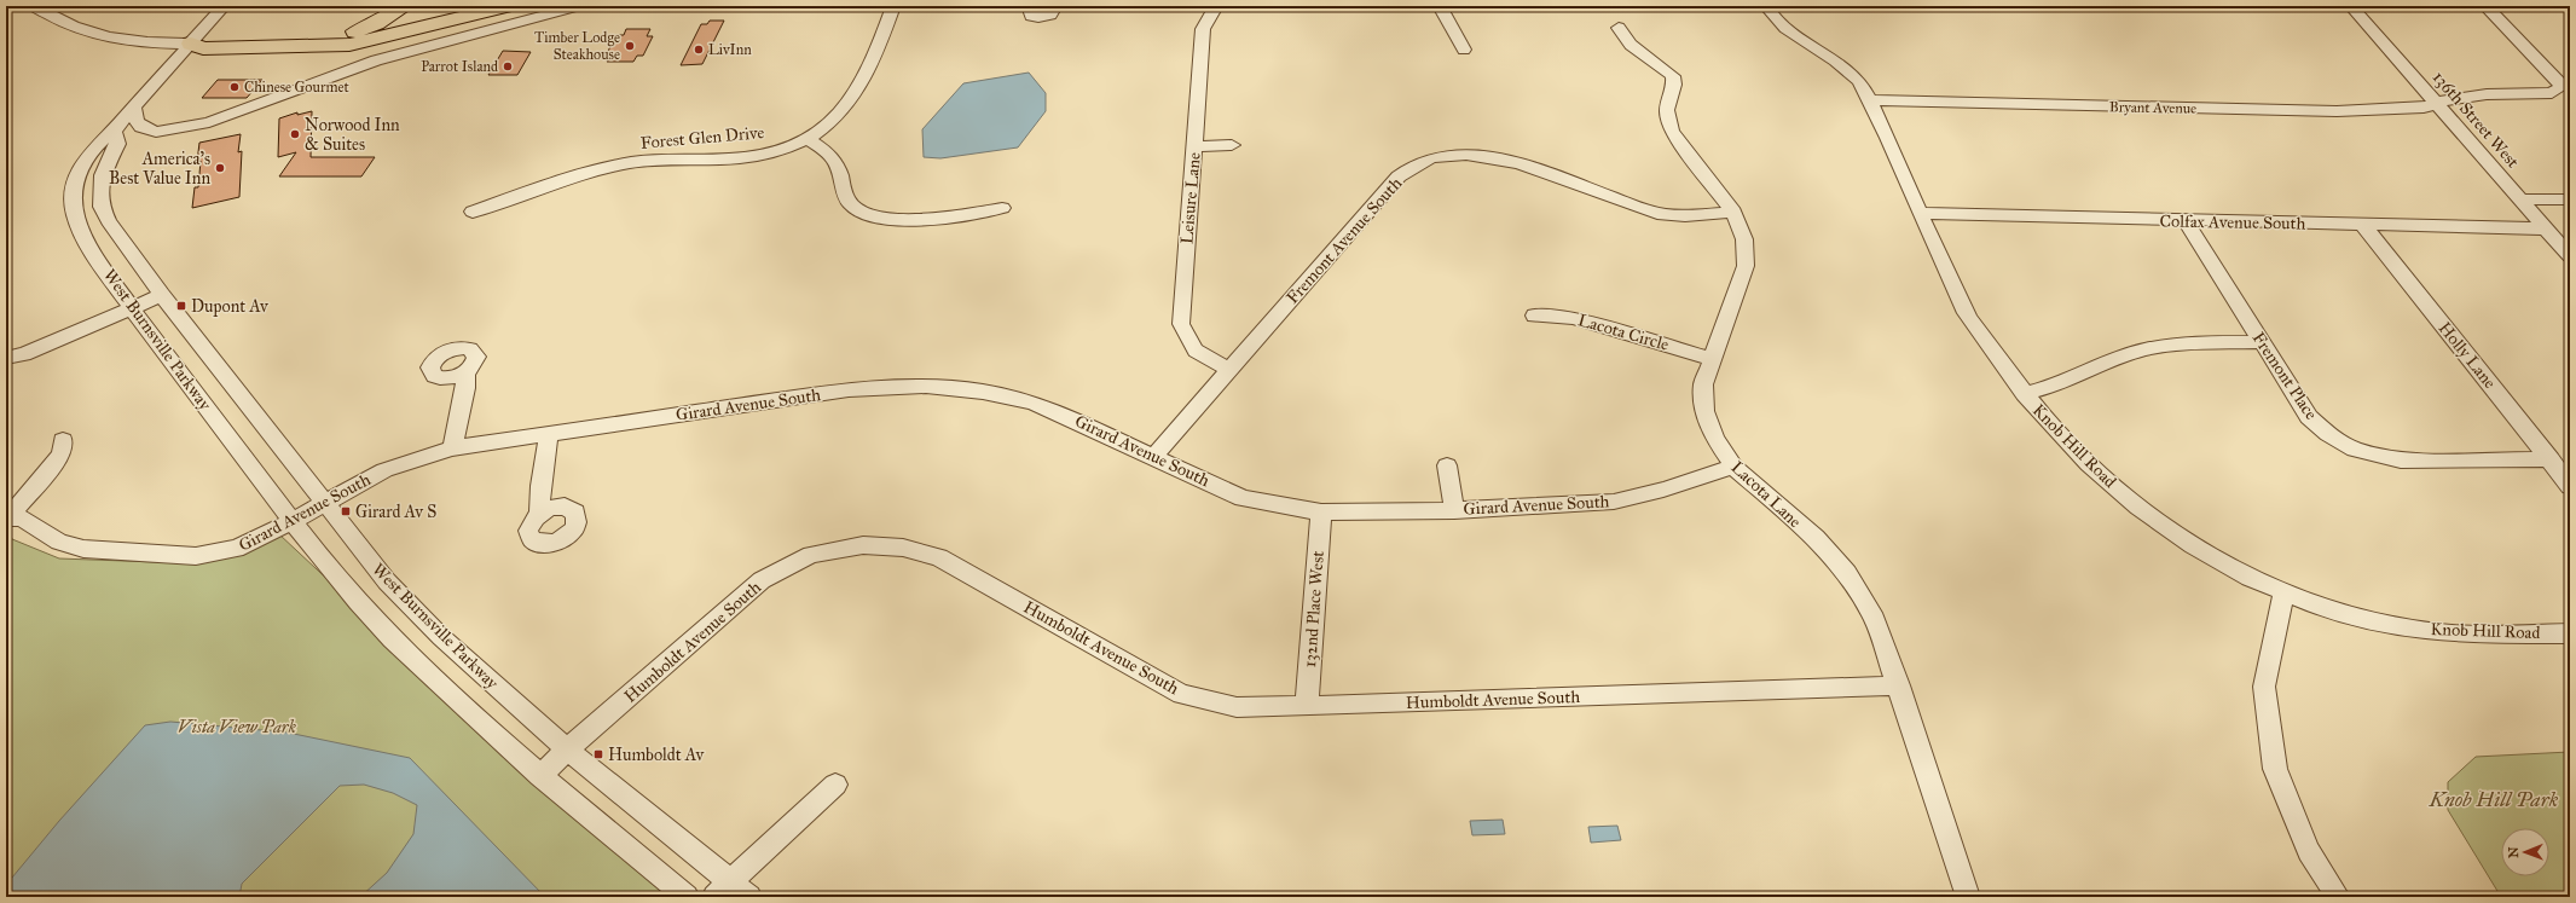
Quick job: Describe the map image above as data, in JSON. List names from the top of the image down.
{
  "streets": {
    "street": [
      "Bryant Avenue",
      "136th Street West",
      "Forest Glen Drive",
      "Leisure Lane",
      "Colfax Avenue South",
      "Fremont Avenue South",
      "Lacota Circle",
      "West Burnsville Parkway",
      "Holly Lane",
      "Fremont Place",
      "Girard Avenue South",
      "Knob Hill Road",
      "Lacota Lane",
      "132nd Place West",
      "Humboldt Avenue South"
    ]
  },
  "crossings": [
    ["Bryant Avenue", "136th Street West"],
    ["Bryant Avenue", "Knob Hill Road"],
    ["136th Street West", "Colfax Avenue South"],
    ["Leisure Lane", "Fremont Avenue South"],
    ["Colfax Avenue South", "Holly Lane"],
    ["Colfax Avenue South", "Fremont Place"],
    ["Colfax Avenue South", "Knob Hill Road"],
    ["Fremont Avenue South", "Girard Avenue South"],
    ["Fremont Avenue South", "Lacota Lane"],
    ["Lacota Circle", "Lacota Lane"],
    ["West Burnsville Parkway", "Girard Avenue South"],
    ["West Burnsville Parkway", "Humboldt Avenue South"],
    ["Holly Lane", "Fremont Place"],
    ["Girard Avenue South", "Lacota Lane"],
    ["Girard Avenue South", "132nd Place West"],
    ["Lacota Lane", "Humboldt Avenue South"],
    ["132nd Place West", "Humboldt Avenue South"]
  ],
  "parks": ["Vista View Park", "Knob Hill Park"],
  "places": {
    "other": [
      "Timber Lodge Steakhouse",
      "LivInn",
      "Parrot Island",
      "Chinese Gourmet",
      "Norwood Inn & Suites",
      "America's Best Value Inn"
    ],
    "transit": ["Dupont Av", "Girard Av S", "Humboldt Av"]
  },
  "north": "left"
}
